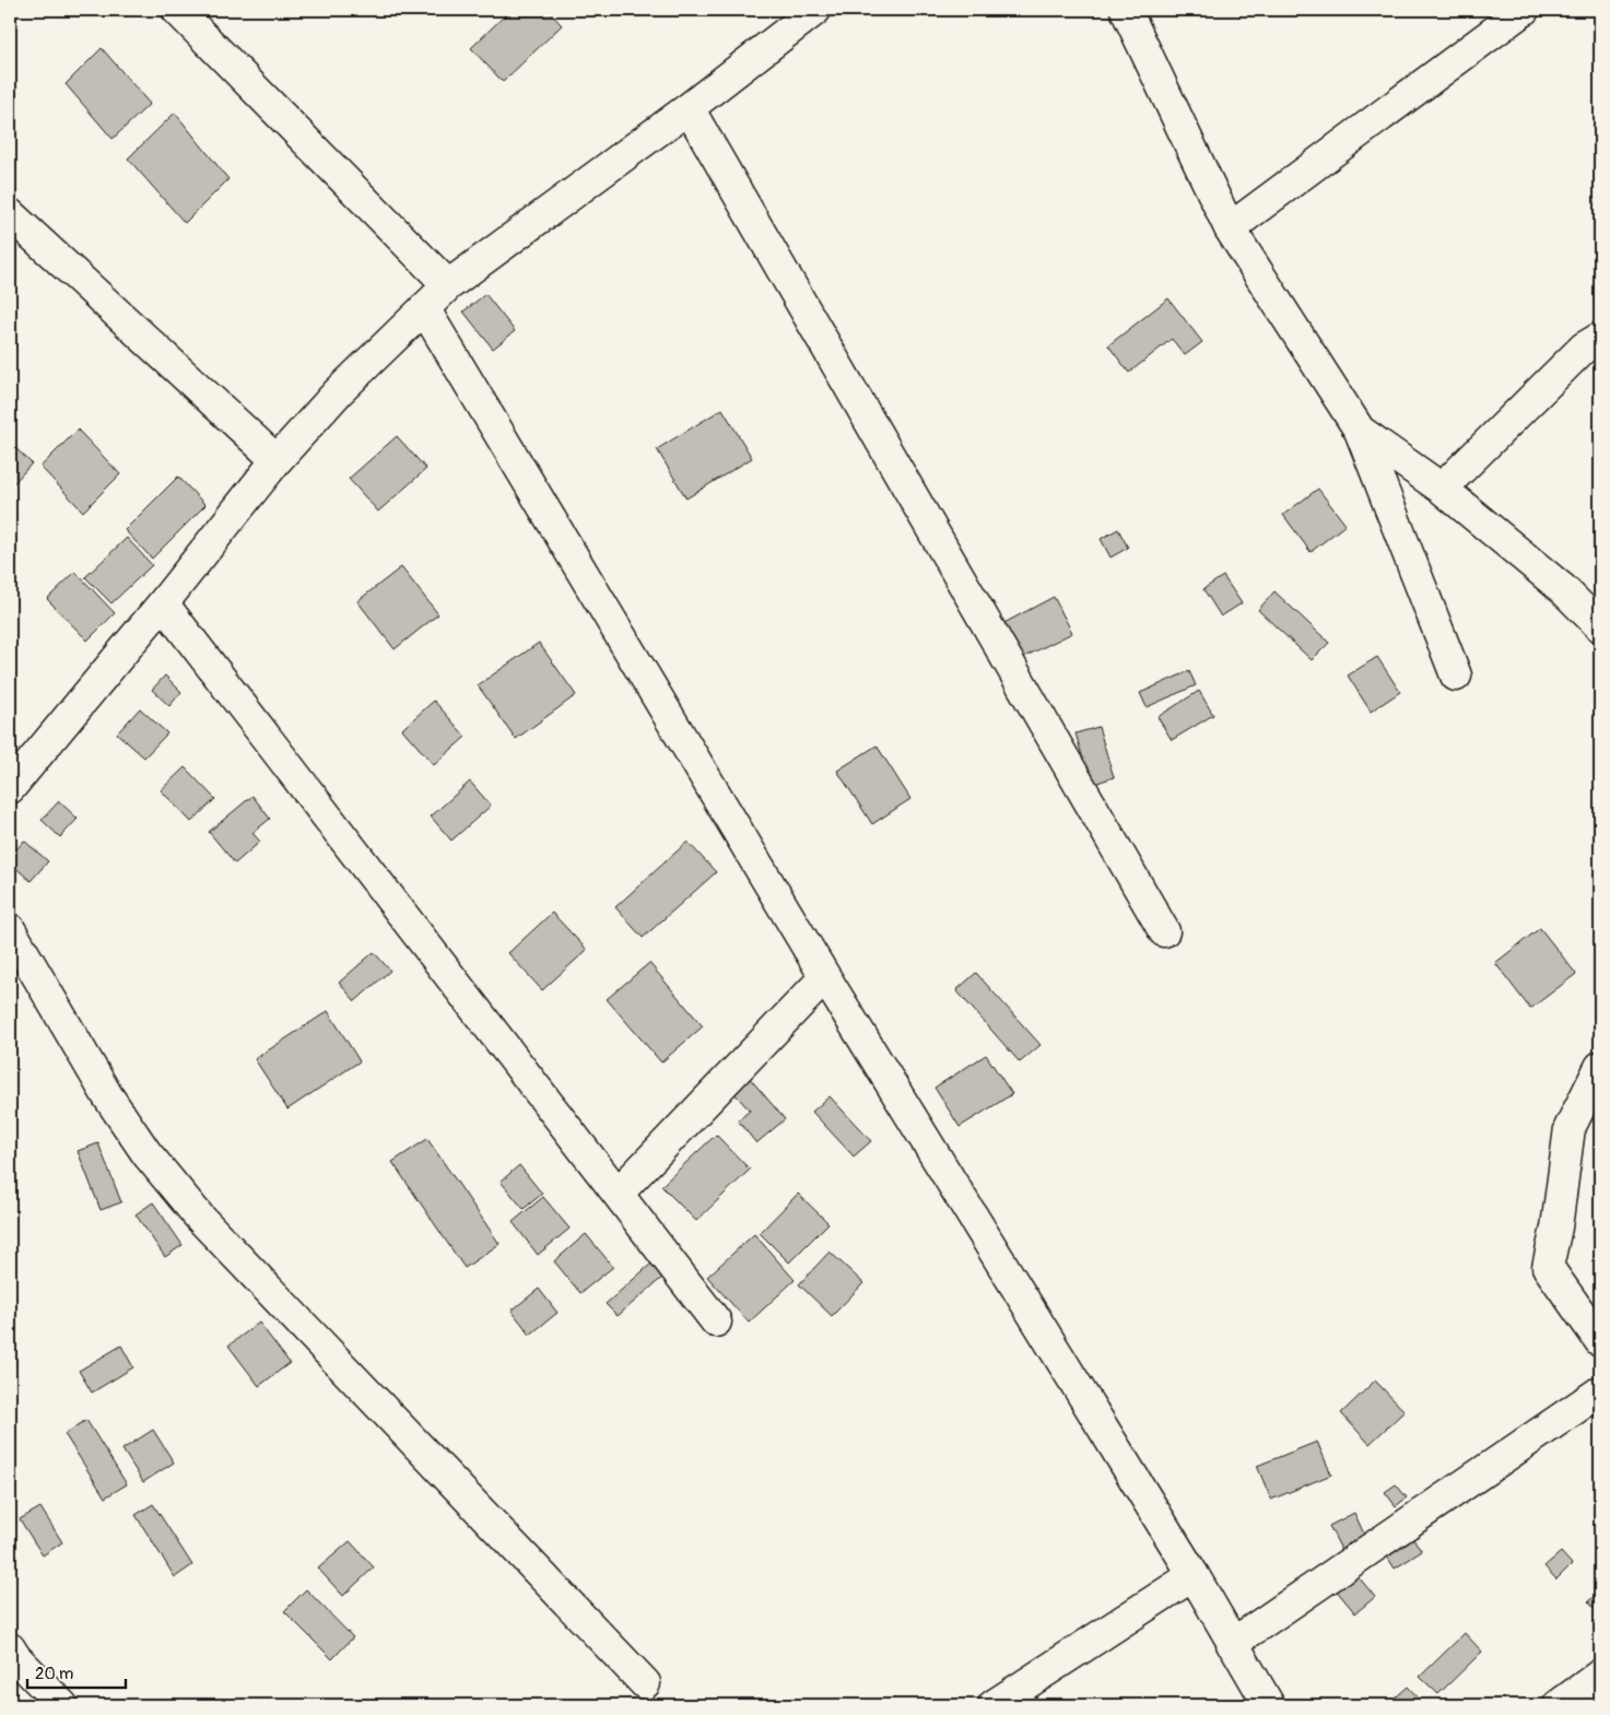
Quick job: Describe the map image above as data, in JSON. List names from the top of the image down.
{
  "scale_bar": "20 m"
}
